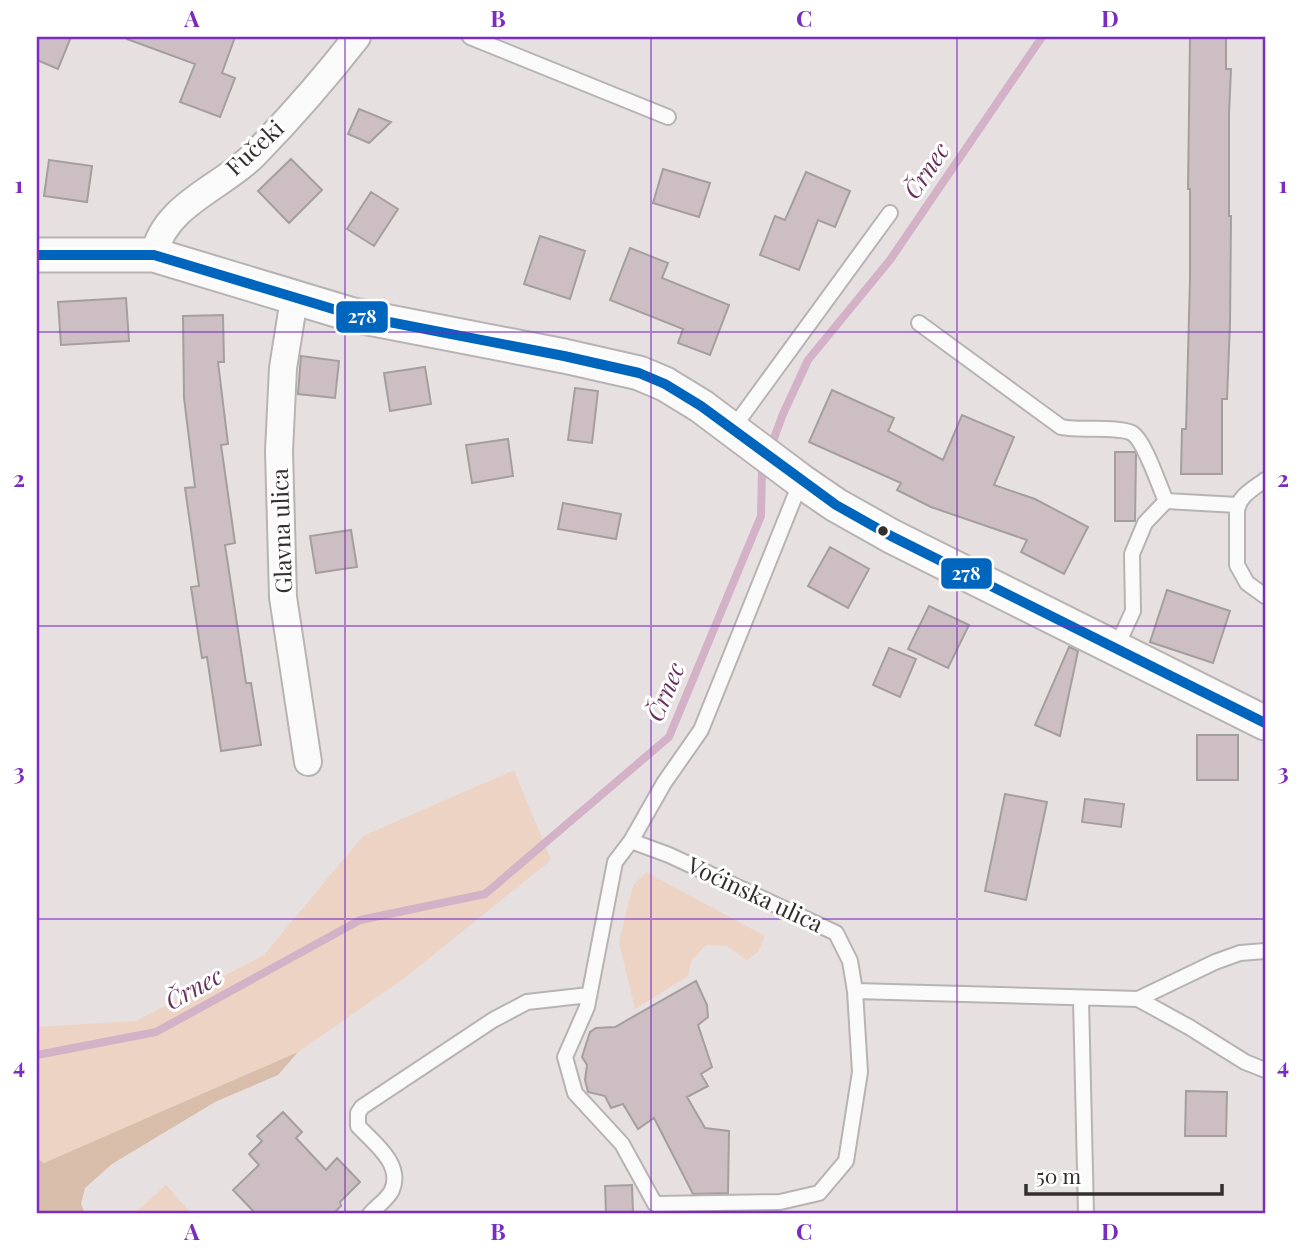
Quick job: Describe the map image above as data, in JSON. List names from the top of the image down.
{
  "streets": {
    "street": ["Fučeki", "Glavna ulica"],
    "lane": ["Voćinska ulica"]
  },
  "water": ["Črnec"],
  "lines": ["transit line 278"],
  "scale_bar": "50 m",
  "grid": {
    "columns": [
      "A",
      "B",
      "C",
      "D"
    ],
    "rows": [
      "1",
      "2",
      "3",
      "4"
    ]
  }
}
